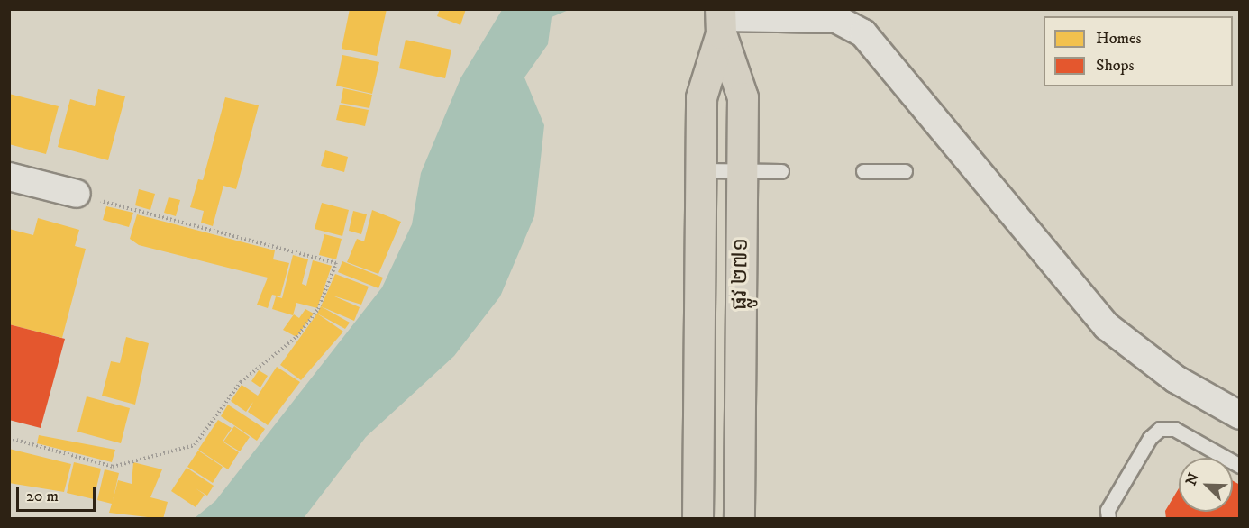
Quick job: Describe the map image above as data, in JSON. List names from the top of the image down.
{
  "streets": {
    "main road": ["ផ្លូវ ២៧១"]
  },
  "legend": ["Homes", "Shops"],
  "scale_bar": "20 m",
  "north": "top left"
}
